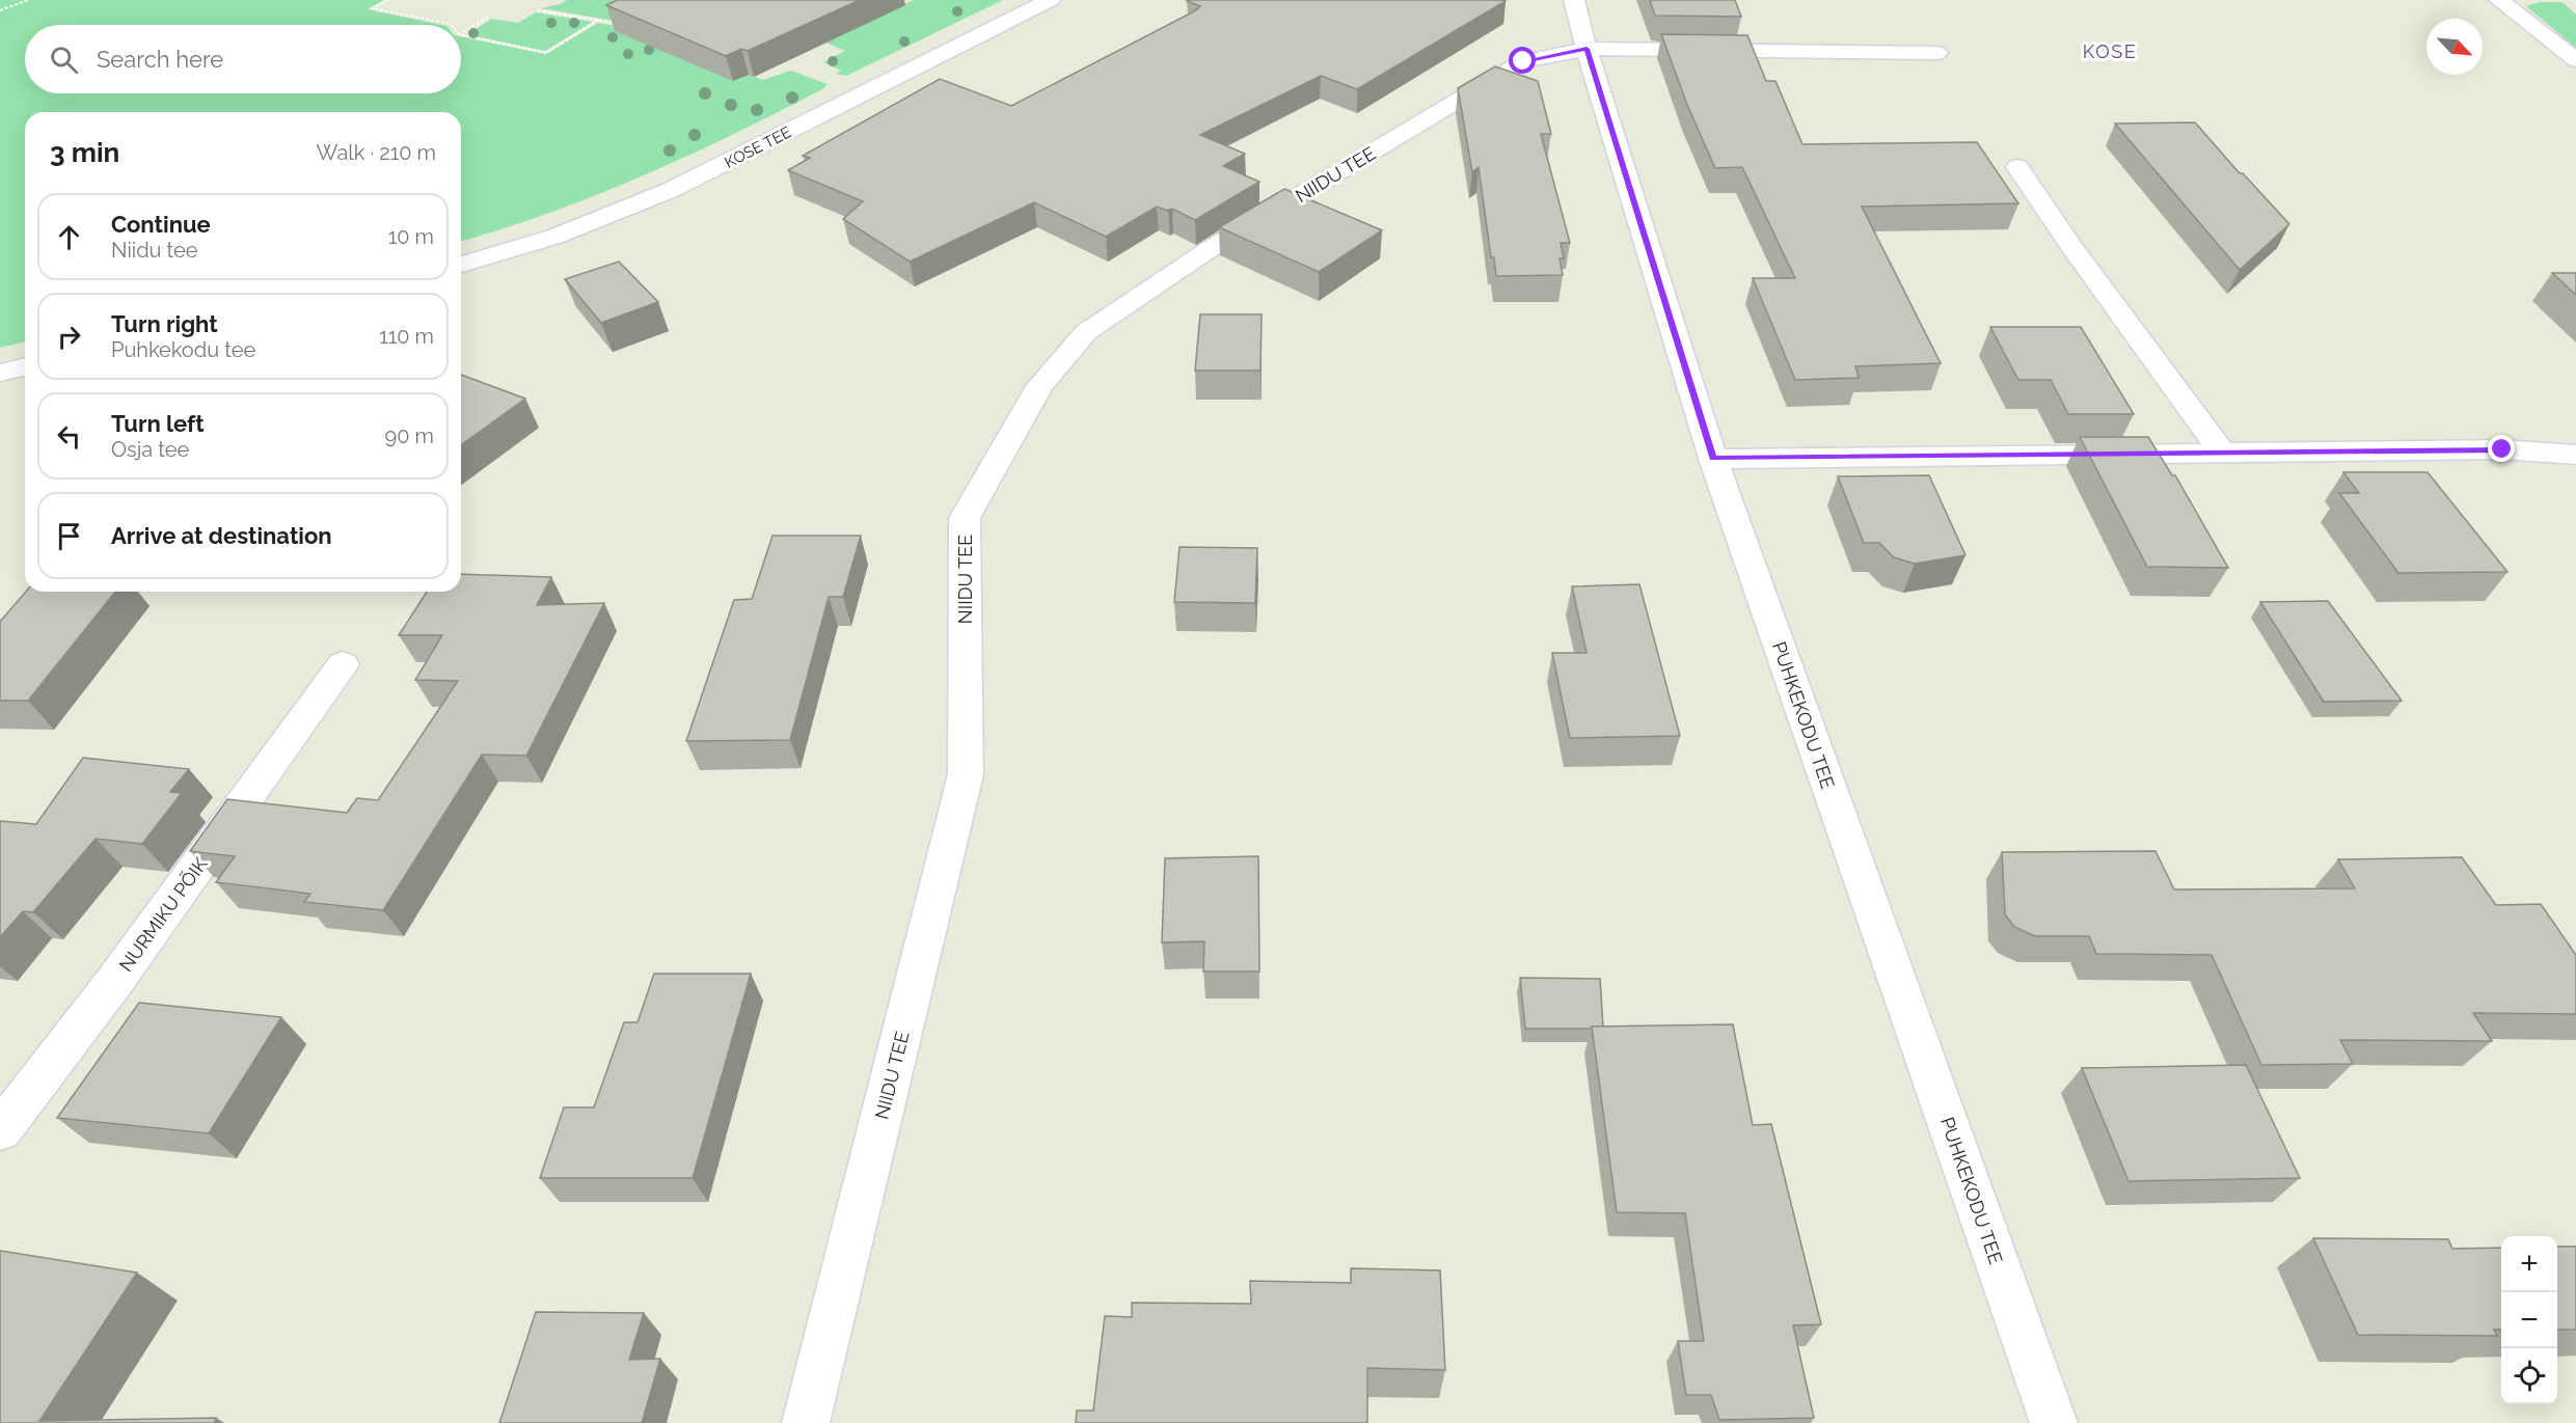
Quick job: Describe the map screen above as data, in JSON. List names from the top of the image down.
{
  "streets": {
    "street": [
      "KOSE TEE",
      "NIIDU TEE",
      "PUHKEKODU TEE",
      "NURMIKU PÕIK"
    ]
  },
  "crossings": [
    ["NIIDU TEE", "PUHKEKODU TEE"]
  ],
  "districts": ["KOSE"],
  "north": "bottom right",
  "page": {
    "search": "Search here",
    "heading": ["3 min", "Walk · 210 m"],
    "list": [
      ["Continue", "Niidu tee", "10 m"],
      ["Turn right", "Puhkekodu tee", "110 m"],
      ["Turn left", "Osja tee", "90 m"],
      "Arrive at destination"
    ],
    "map_buttons": ["+", "−"]
  }
}
